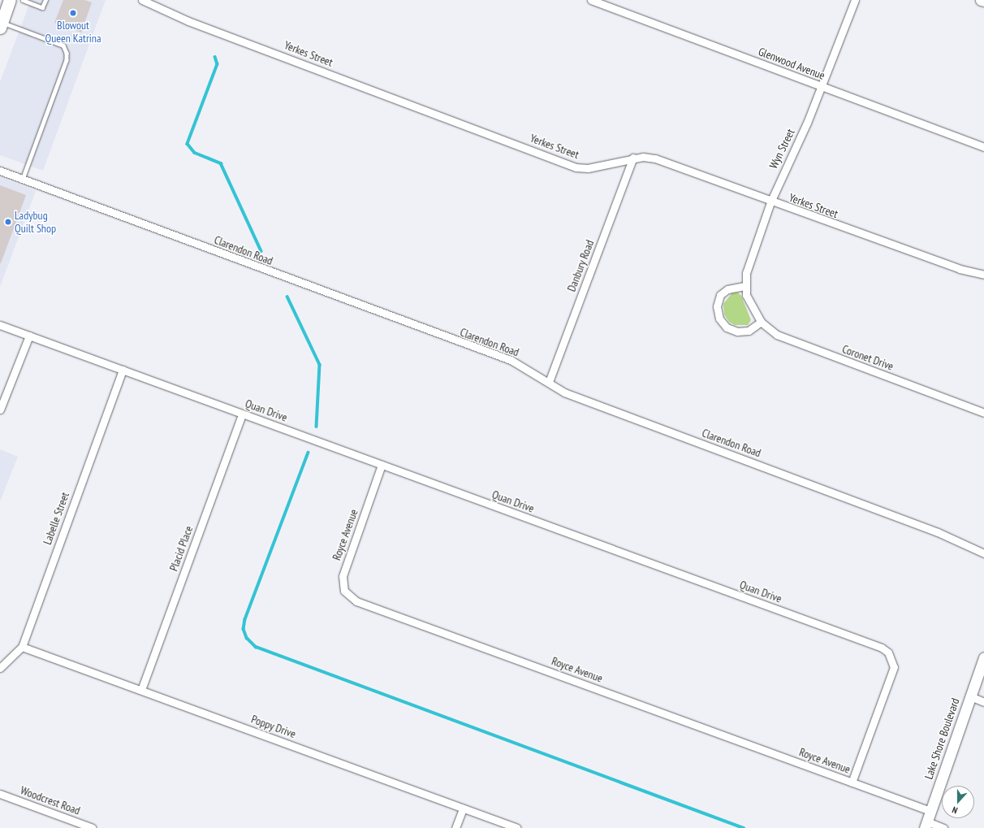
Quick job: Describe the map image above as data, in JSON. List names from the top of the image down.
{
  "streets": {
    "street": [
      "Yerkes Street",
      "Glenwood Avenue",
      "Wyn Street",
      "Clarendon Road",
      "Danbury Road",
      "Coronet Drive",
      "Quan Drive",
      "Labelle Street",
      "Royce Avenue",
      "Placid Place",
      "Poppy Drive",
      "Lake Shore Boulevard",
      "Woodcrest Road"
    ]
  },
  "crossings": [
    ["Yerkes Street", "Wyn Street"],
    ["Yerkes Street", "Danbury Road"],
    ["Glenwood Avenue", "Wyn Street"],
    ["Wyn Street", "Coronet Drive"],
    ["Clarendon Road", "Danbury Road"],
    ["Quan Drive", "Labelle Street"],
    ["Quan Drive", "Royce Avenue"],
    ["Quan Drive", "Placid Place"],
    ["Labelle Street", "Poppy Drive"],
    ["Royce Avenue", "Lake Shore Boulevard"],
    ["Placid Place", "Poppy Drive"]
  ],
  "places": ["Blowout Queen Katrina", "Ladybug Quilt Shop"],
  "north": "bottom"
}
